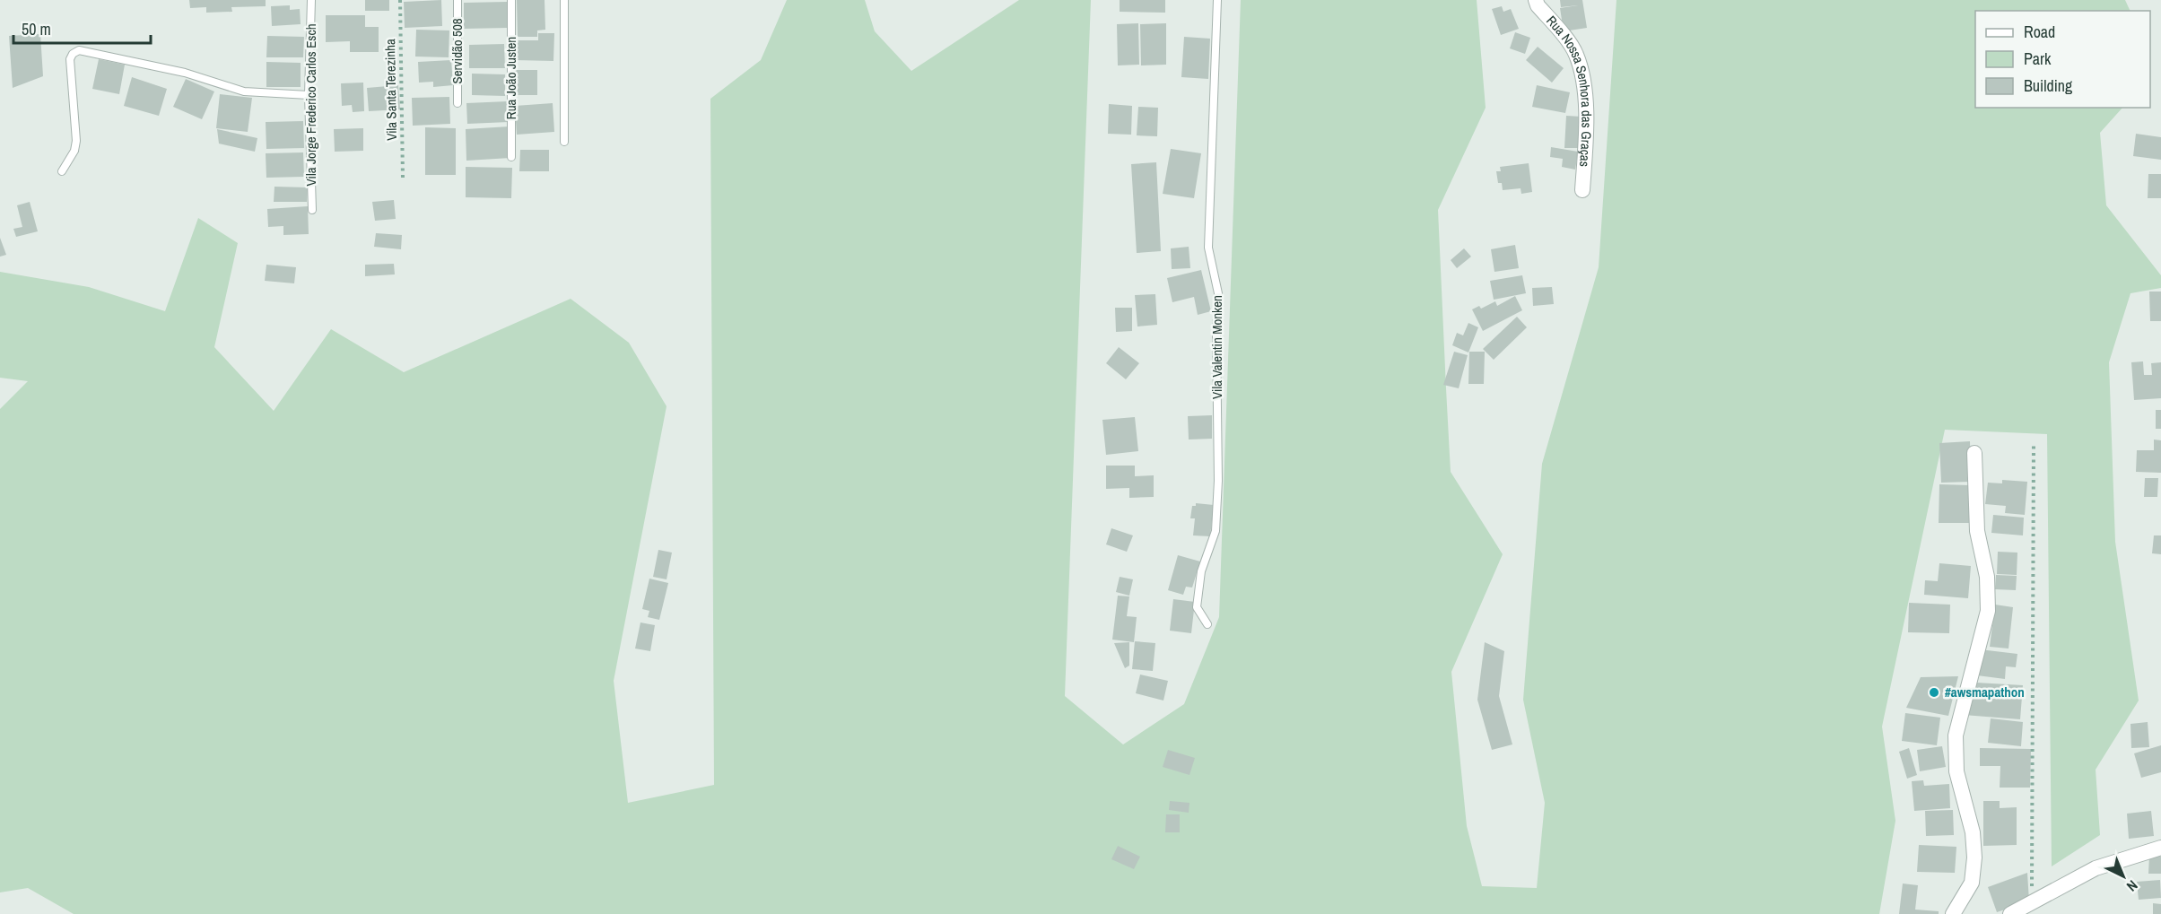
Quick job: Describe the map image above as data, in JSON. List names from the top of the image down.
{
  "streets": {
    "street": ["Rua Nossa Senhora das Graças"],
    "lane": [
      "Servidão 508",
      "Rua João Justen",
      "Vila Jorge Frederico Carlos Esch",
      "Vila Valentin Monken"
    ],
    "path": ["Vila Santa Terezinha"]
  },
  "places": ["#awsmapathon"],
  "legend": ["Road", "Park", "Building"],
  "scale_bar": "50 m",
  "north": "bottom right"
}
